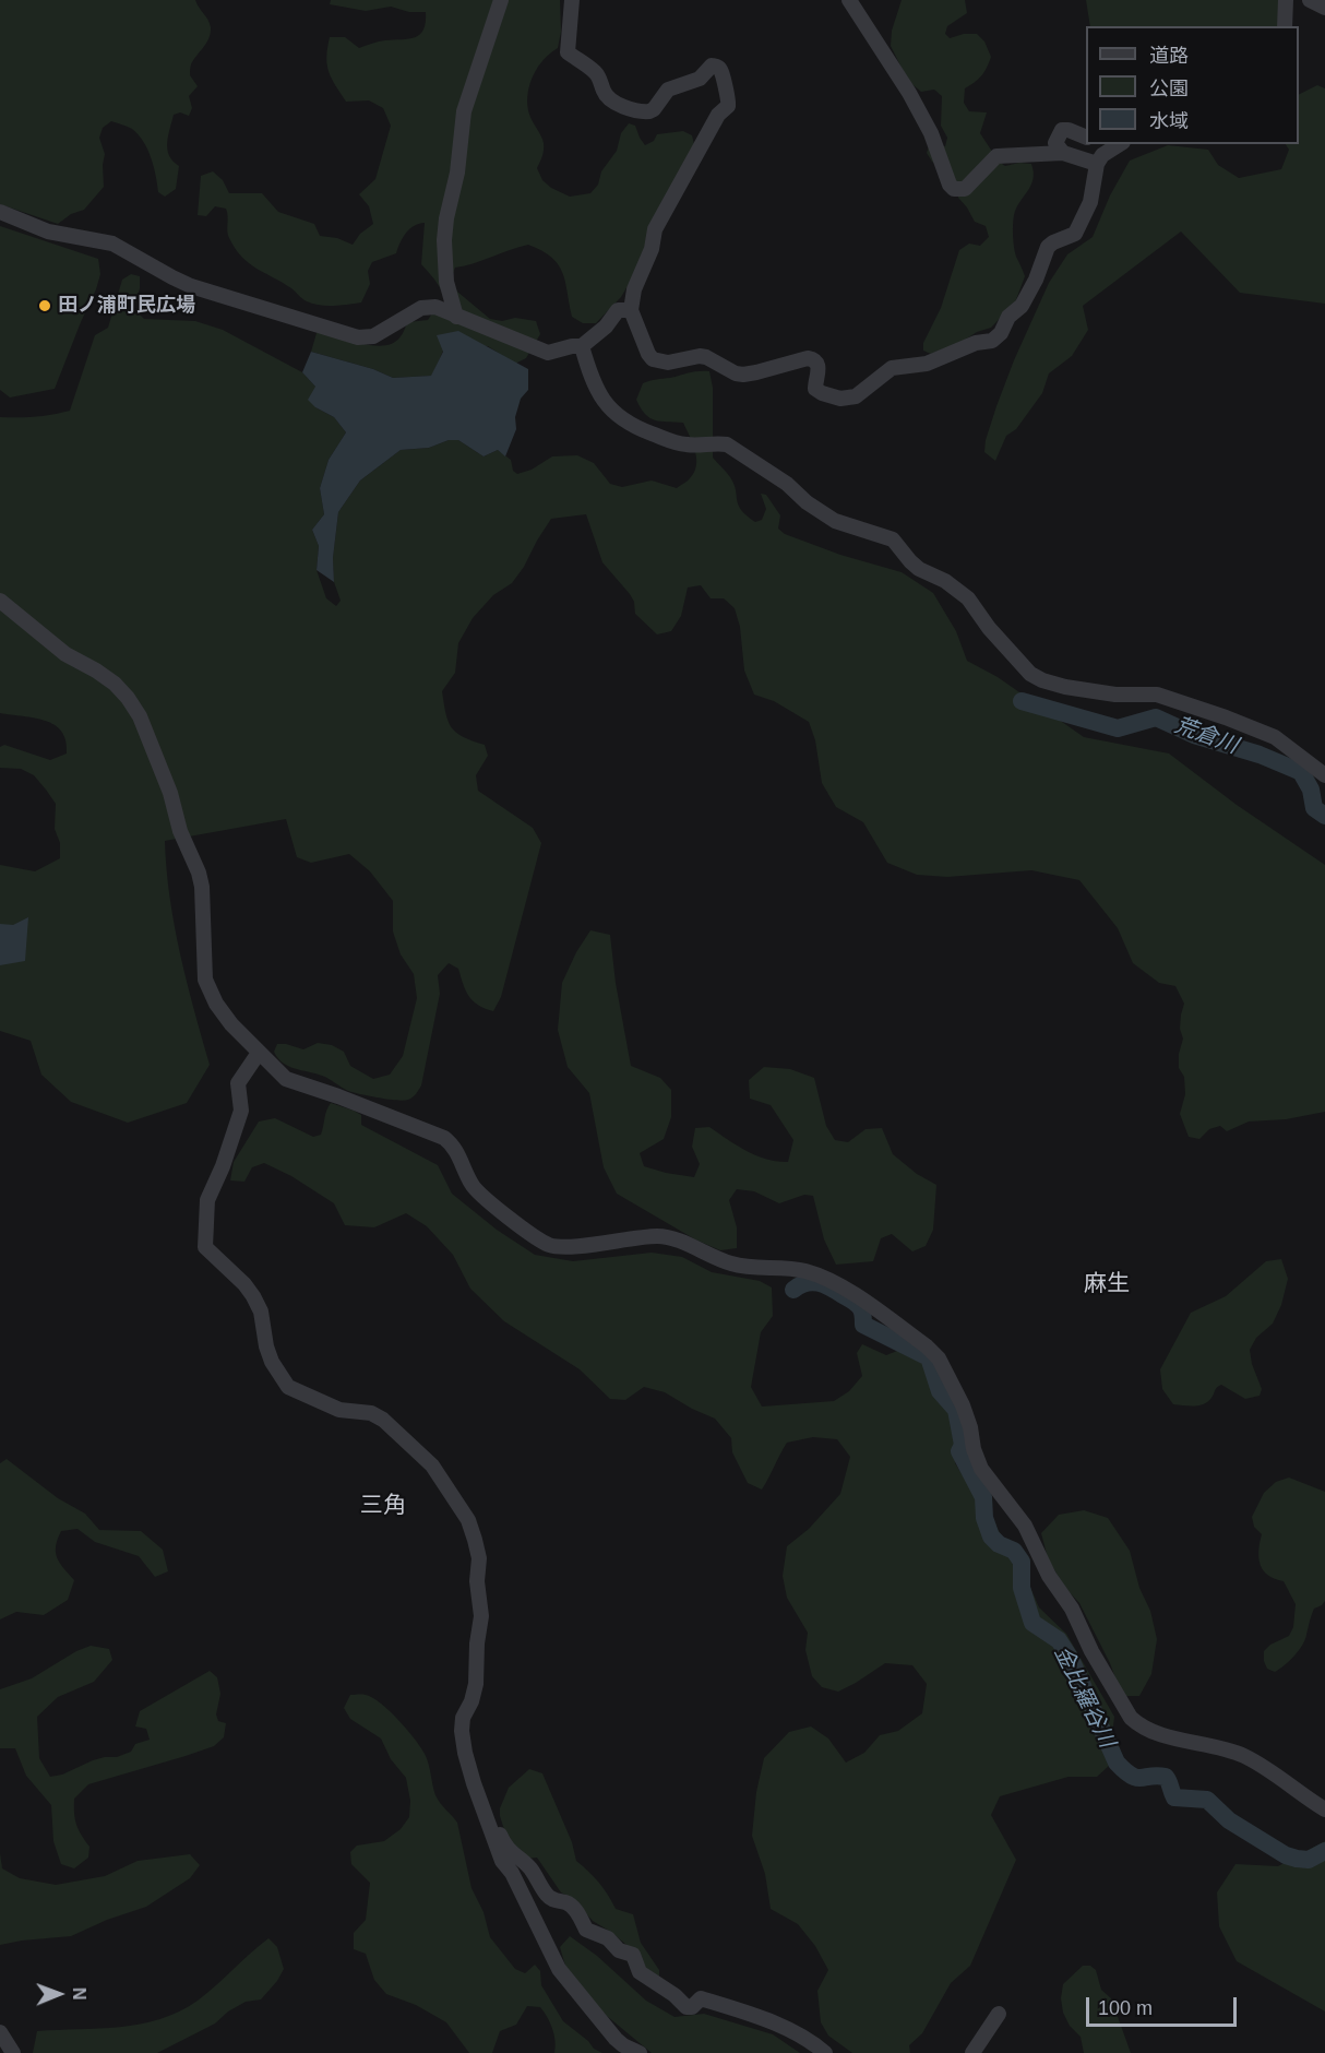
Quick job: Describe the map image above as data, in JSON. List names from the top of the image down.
{
  "districts": ["麻生", "三角"],
  "water": ["荒倉川", "金比羅谷川"],
  "places": ["田ノ浦町民広場"],
  "legend": ["道路", "公園", "水域"],
  "scale_bar": "100 m",
  "north": "right"
}
